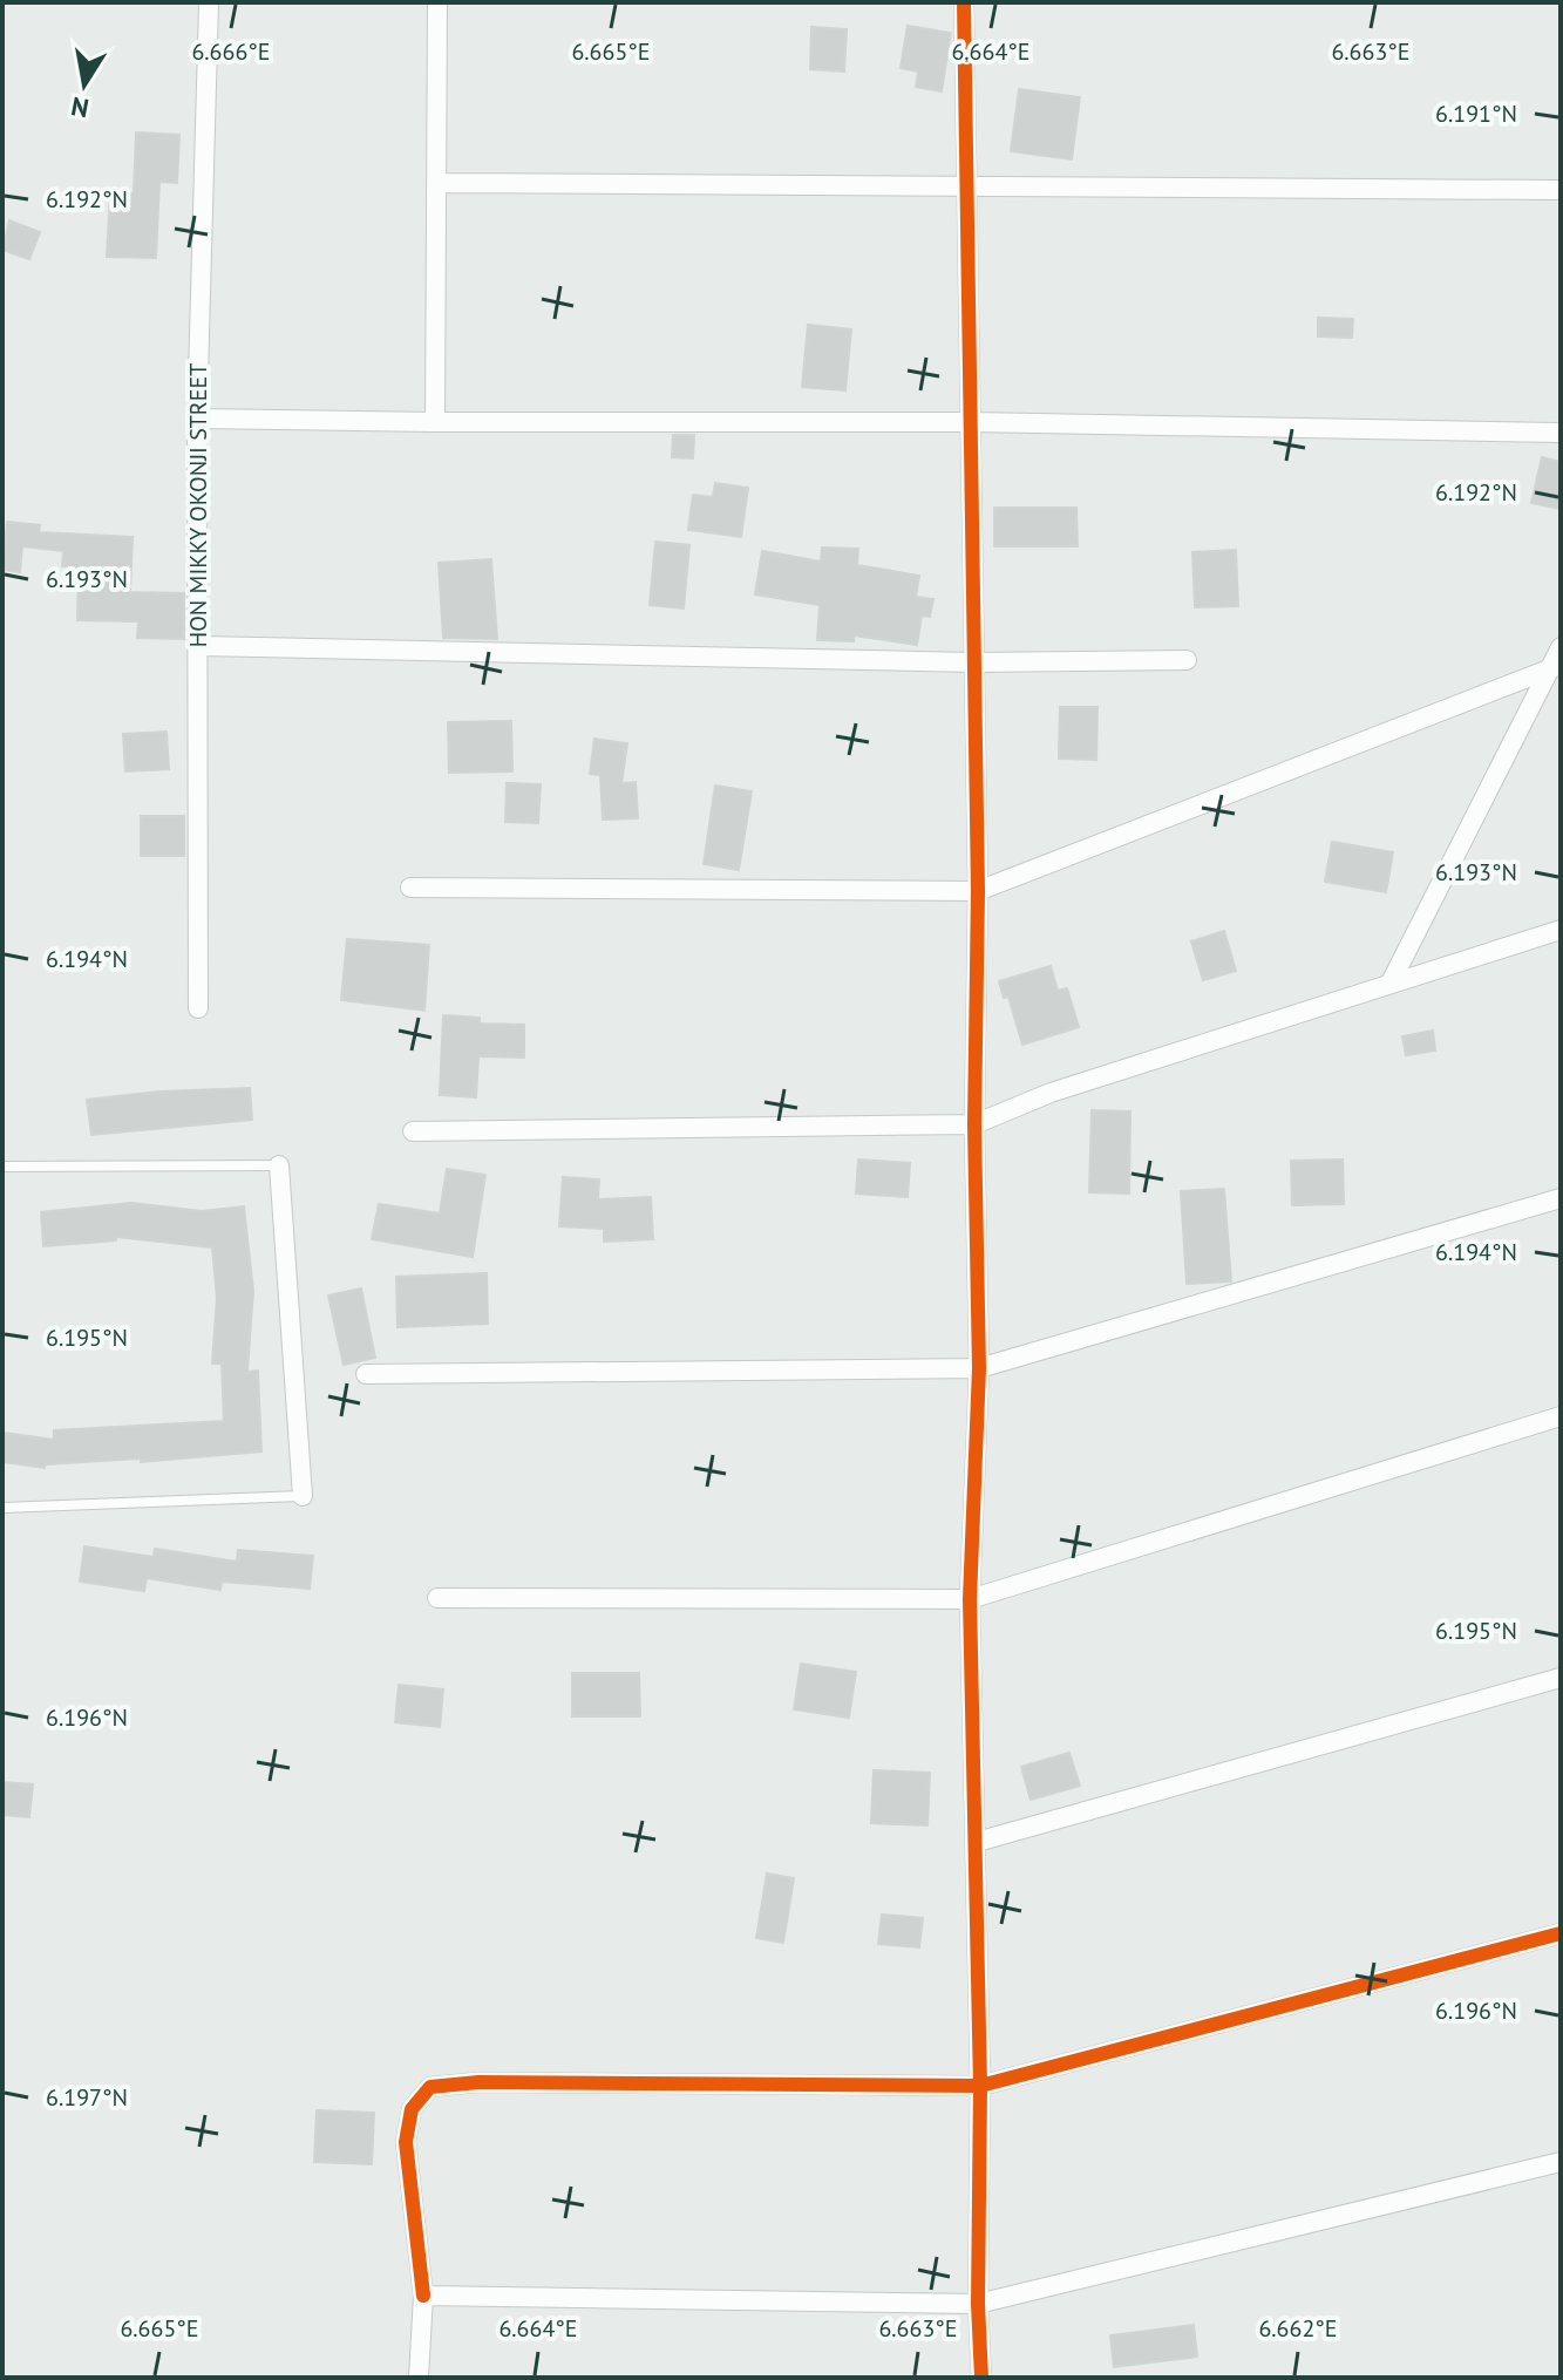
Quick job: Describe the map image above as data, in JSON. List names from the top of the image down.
{
  "streets": {
    "street": ["HON MIKKY OKONJI STREET"]
  },
  "north": "bottom",
  "coordinates": [
    "6.665°E",
    "6.664°E",
    "6.663°E",
    "6.666°E",
    "6.191°N",
    "6.192°N",
    "6.193°N",
    "6.194°N",
    "6.195°N",
    "6.196°N",
    "6.197°N",
    "6.662°E"
  ]
}
